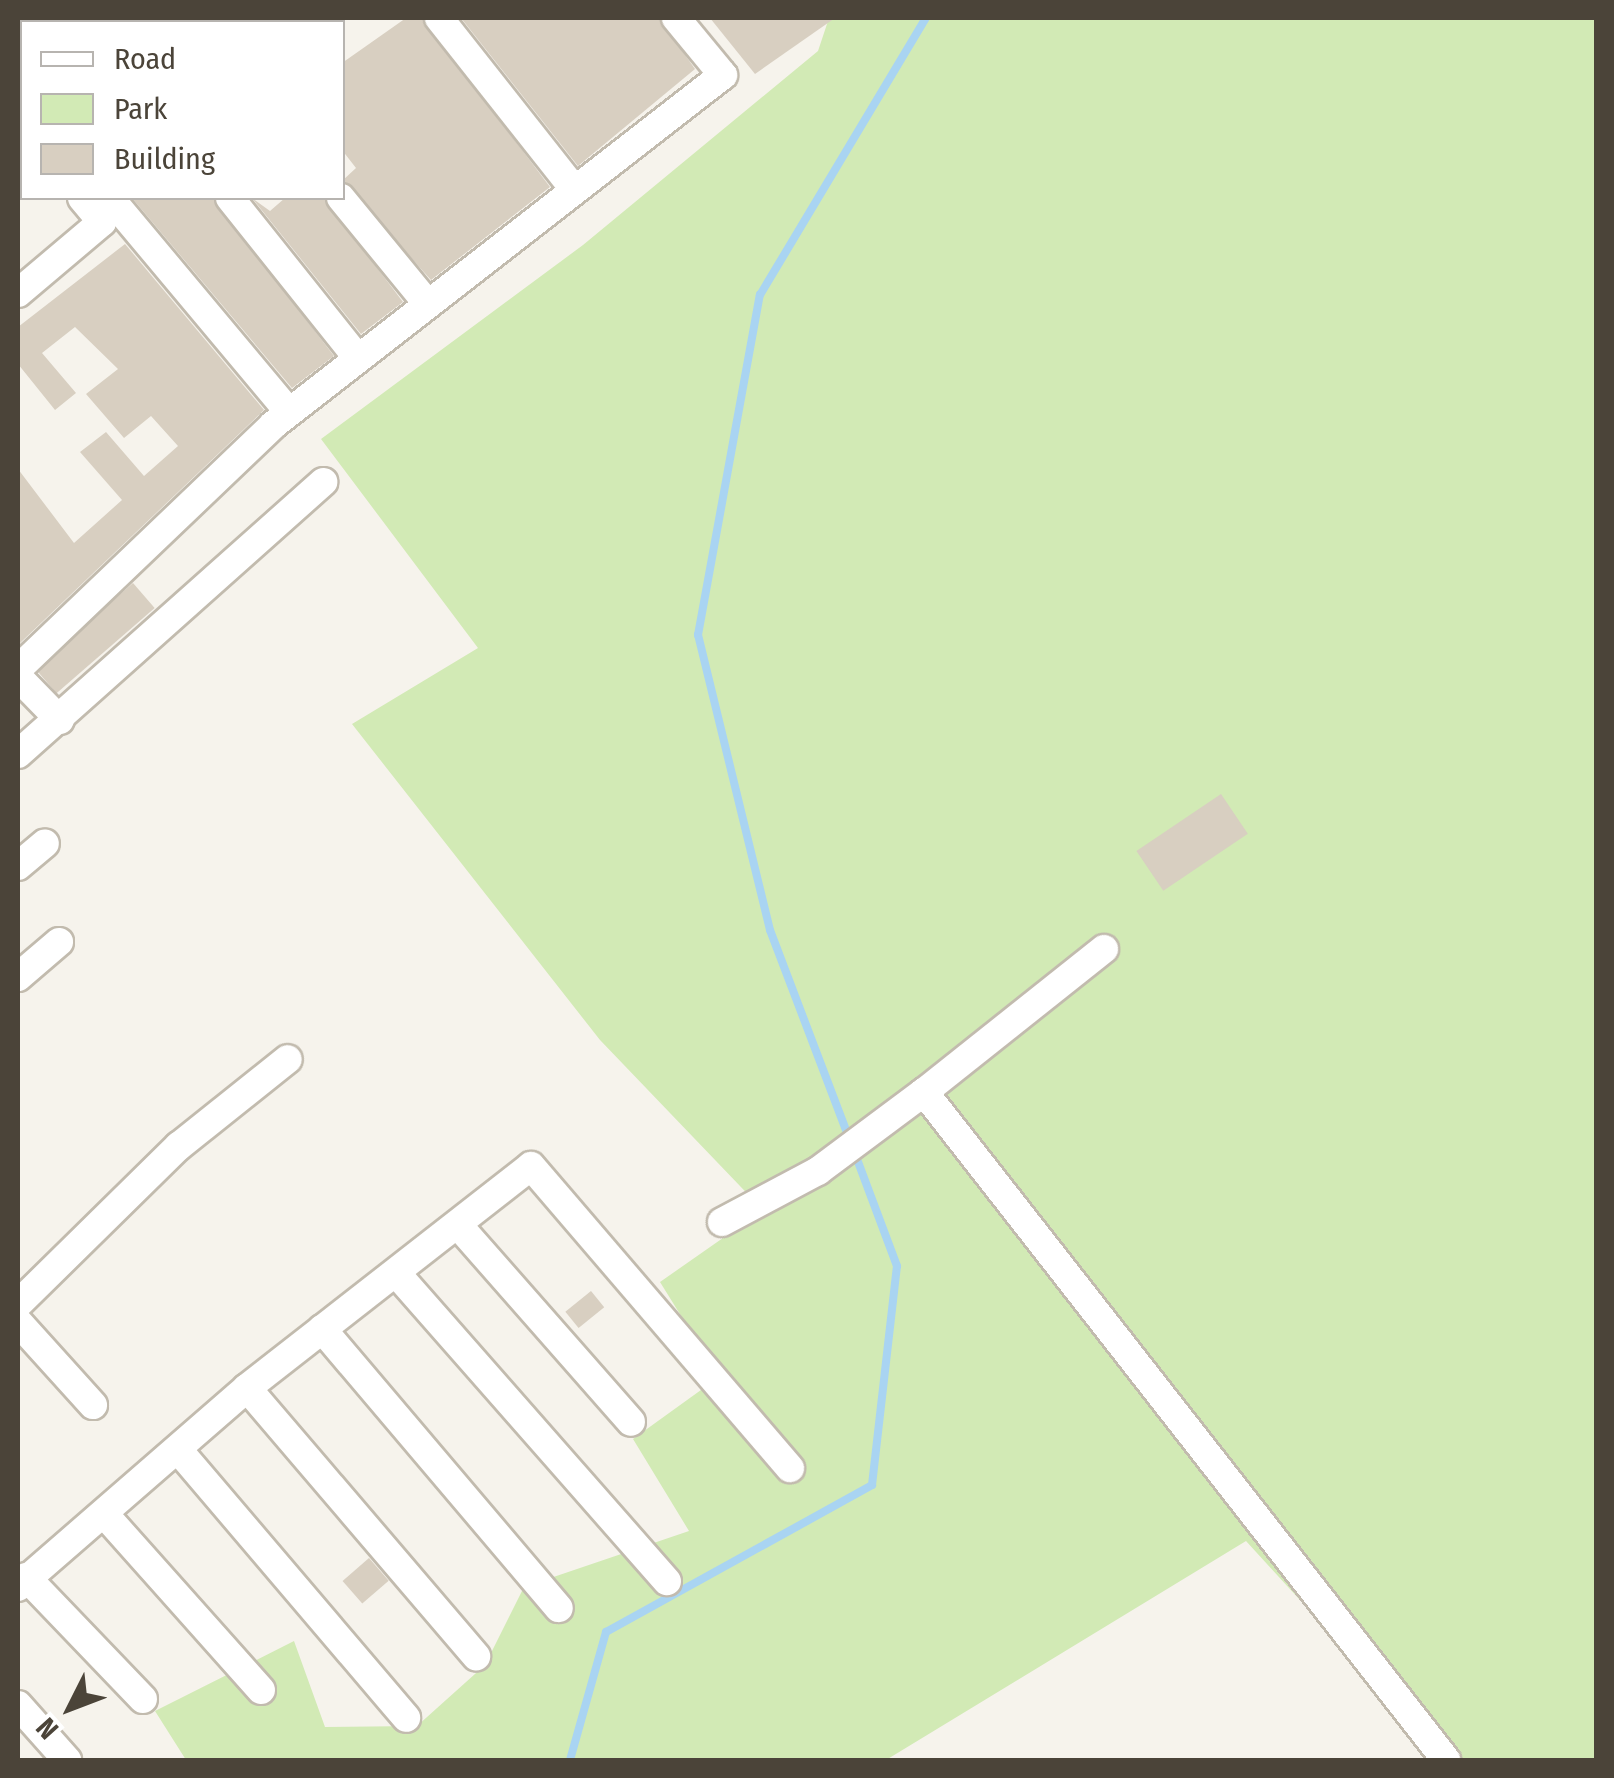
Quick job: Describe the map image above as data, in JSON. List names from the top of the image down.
{
  "legend": ["Road", "Park", "Building"],
  "north": "bottom left"
}
